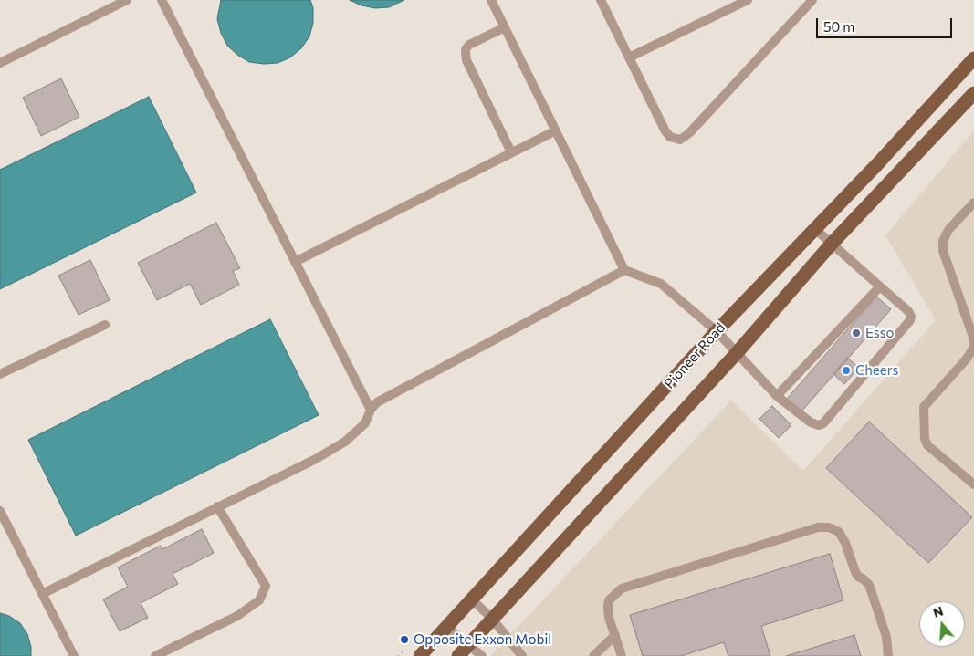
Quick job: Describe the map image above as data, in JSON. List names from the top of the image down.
{
  "streets": {
    "main road": ["Pioneer Road"]
  },
  "places": ["Esso", "Cheers", "Opposite Exxon Mobil"],
  "scale_bar": "50 m",
  "north": "top"
}
